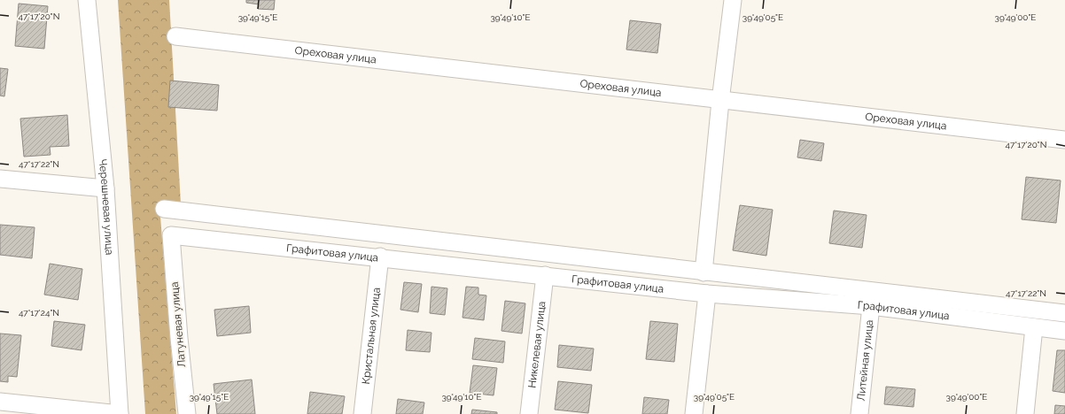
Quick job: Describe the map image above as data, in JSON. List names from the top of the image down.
{
  "streets": {
    "street": [
      "Ореховая улица",
      "Черешневая улица",
      "Графитовая улица",
      "Латуневая улица",
      "Кристальная улица",
      "Никелевая улица",
      "Литейная улица"
    ]
  },
  "crossings": [
    ["Графитовая улица", "Латуневая улица"],
    ["Графитовая улица", "Кристальная улица"],
    ["Графитовая улица", "Никелевая улица"],
    ["Графитовая улица", "Литейная улица"]
  ],
  "coordinates": [
    "47°17'20\"N",
    "39°49'15\"E",
    "39°49'10\"E",
    "39°49'05\"E",
    "39°49'00\"E",
    "47°17'22\"N",
    "47°17'24\"N"
  ]
}
